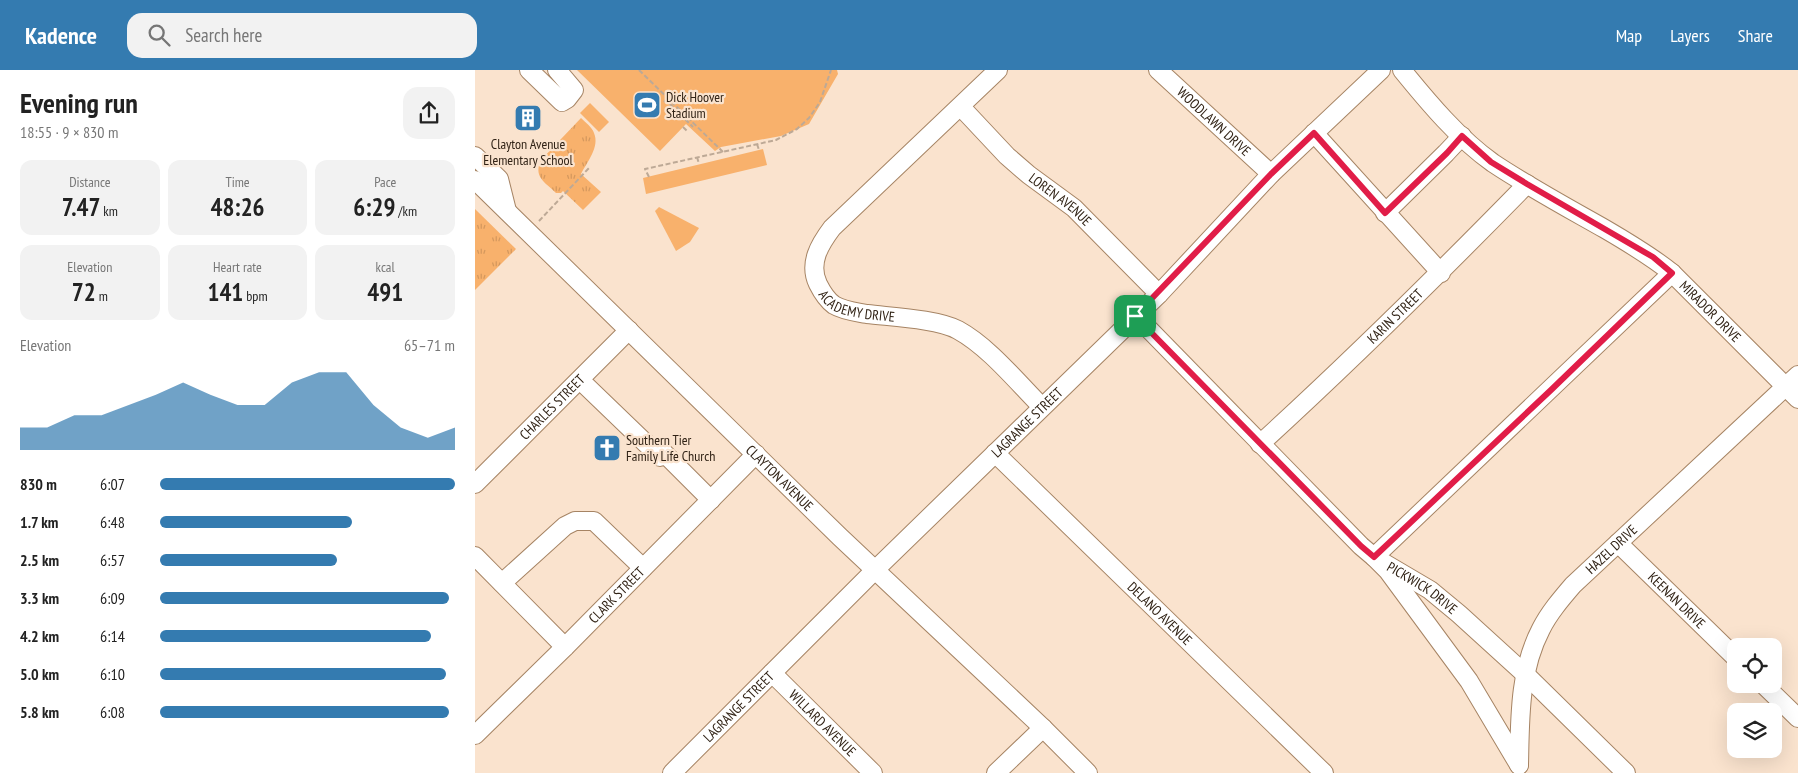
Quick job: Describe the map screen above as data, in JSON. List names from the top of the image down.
{
  "streets": {
    "street": [
      "WOODLAWN DRIVE",
      "LOREN AVENUE",
      "ACADEMY DRIVE",
      "MIRADOR DRIVE",
      "KARIN STREET",
      "CHARLES STREET",
      "LAGRANGE STREET",
      "CLAYTON AVENUE",
      "HAZEL DRIVE",
      "PICKWICK DRIVE",
      "CLARK STREET",
      "KEENAN DRIVE",
      "DELANO AVENUE",
      "WILLARD AVENUE"
    ]
  },
  "crossings": [
    ["WOODLAWN DRIVE", "LAGRANGE STREET"],
    ["LOREN AVENUE", "ACADEMY DRIVE"],
    ["LOREN AVENUE", "LAGRANGE STREET"],
    ["ACADEMY DRIVE", "LAGRANGE STREET"],
    ["MIRADOR DRIVE", "KARIN STREET"],
    ["MIRADOR DRIVE", "HAZEL DRIVE"],
    ["KARIN STREET", "PICKWICK DRIVE"],
    ["CHARLES STREET", "CLAYTON AVENUE"],
    ["LAGRANGE STREET", "CLAYTON AVENUE"],
    ["LAGRANGE STREET", "PICKWICK DRIVE"],
    ["LAGRANGE STREET", "DELANO AVENUE"],
    ["LAGRANGE STREET", "WILLARD AVENUE"],
    ["CLAYTON AVENUE", "CLARK STREET"],
    ["HAZEL DRIVE", "PICKWICK DRIVE"],
    ["HAZEL DRIVE", "KEENAN DRIVE"]
  ],
  "places": {
    "sports": ["Dick Hoover Stadium"],
    "building": ["Clayton Avenue Elementary School"],
    "church": ["Southern Tier Family Life Church"]
  },
  "page": {
    "header": "Kadence",
    "search": "Search here",
    "nav": ["Map", "Layers", "Share"],
    "heading": ["Evening run", "18:55 · 9 × 830 m"],
    "stats": [
      ["Distance", "7.47 km"],
      ["Time", "48:26"],
      ["Pace", "6:29 /km"],
      ["Elevation", "72 m"],
      ["Heart rate", "141 bpm"],
      ["kcal", "491"]
    ],
    "chart": ["Elevation", "65–71 m"],
    "list": [
      {
        "name": "830 m",
        "note": "6:07"
      },
      {
        "name": "1.7 km",
        "note": "6:48"
      },
      {
        "name": "2.5 km",
        "note": "6:57"
      },
      {
        "name": "3.3 km",
        "note": "6:09"
      },
      {
        "name": "4.2 km",
        "note": "6:14"
      },
      {
        "name": "5.0 km",
        "note": "6:10"
      },
      {
        "name": "5.8 km",
        "note": "6:08"
      }
    ]
  }
}
